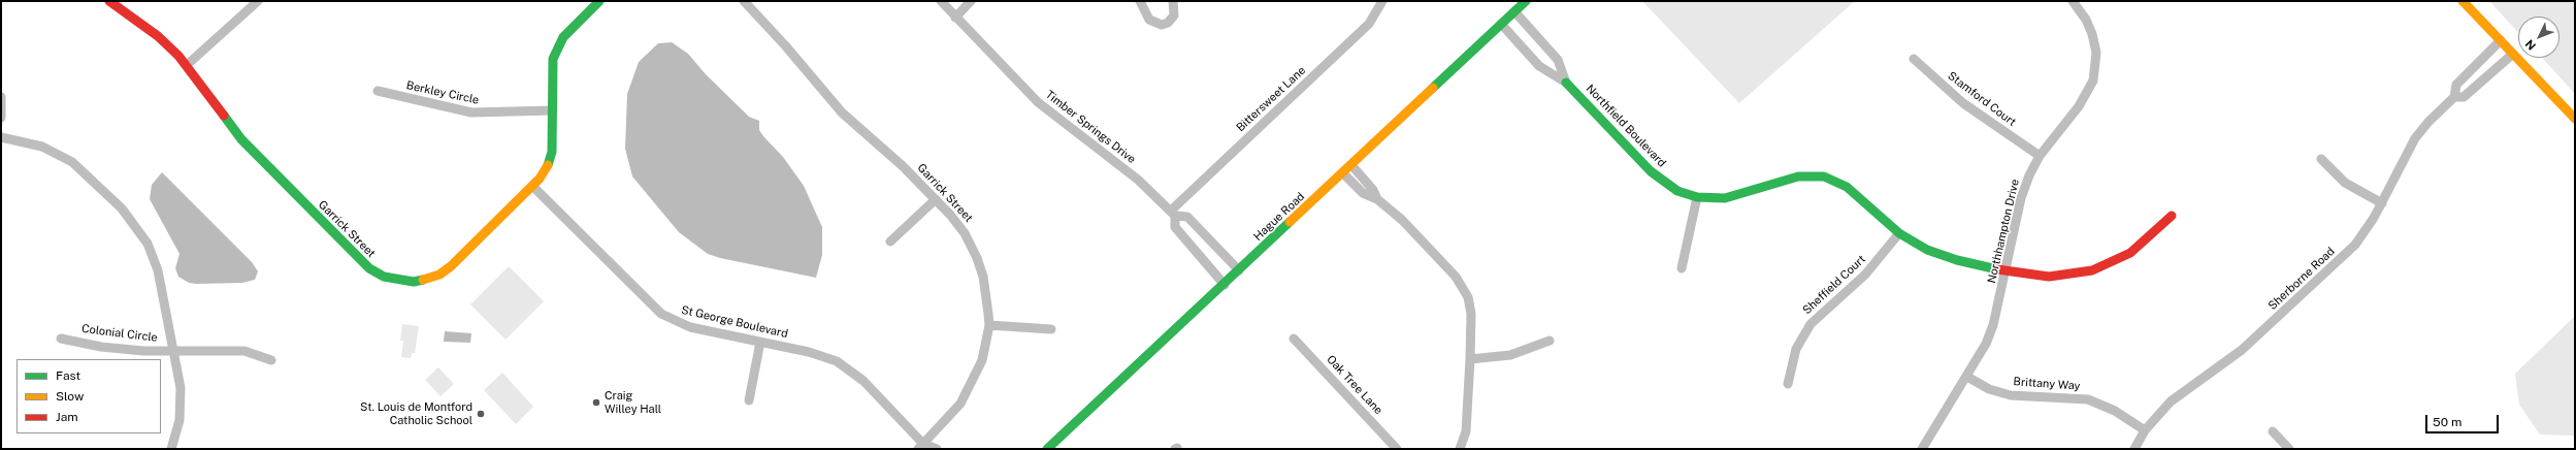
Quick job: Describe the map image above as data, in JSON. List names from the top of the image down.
{
  "streets": {
    "street": [
      "Berkley Circle",
      "Bittersweet Lane",
      "Stamford Court",
      "Northfield Boulevard",
      "Timber Springs Drive",
      "Garrick Street",
      "Hague Road",
      "Northhampton Drive",
      "Sherborne Road",
      "Sheffield Court",
      "St George Boulevard",
      "Colonial Circle",
      "Brittany Way",
      "Oak Tree Lane"
    ]
  },
  "crossings": [
    ["Berkley Circle", "Garrick Street"],
    ["Bittersweet Lane", "Timber Springs Drive"],
    ["Stamford Court", "Northhampton Drive"],
    ["Northfield Boulevard", "Hague Road"],
    ["Northfield Boulevard", "Northhampton Drive"],
    ["Northfield Boulevard", "Sheffield Court"],
    ["Timber Springs Drive", "Hague Road"],
    ["Garrick Street", "St George Boulevard"],
    ["Northhampton Drive", "Brittany Way"],
    ["Sherborne Road", "Brittany Way"]
  ],
  "places": ["Craig Willey Hall", "St. Louis de Montford Catholic School"],
  "legend": ["Fast", "Slow", "Jam"],
  "scale_bar": "50 m",
  "north": "bottom left"
}
